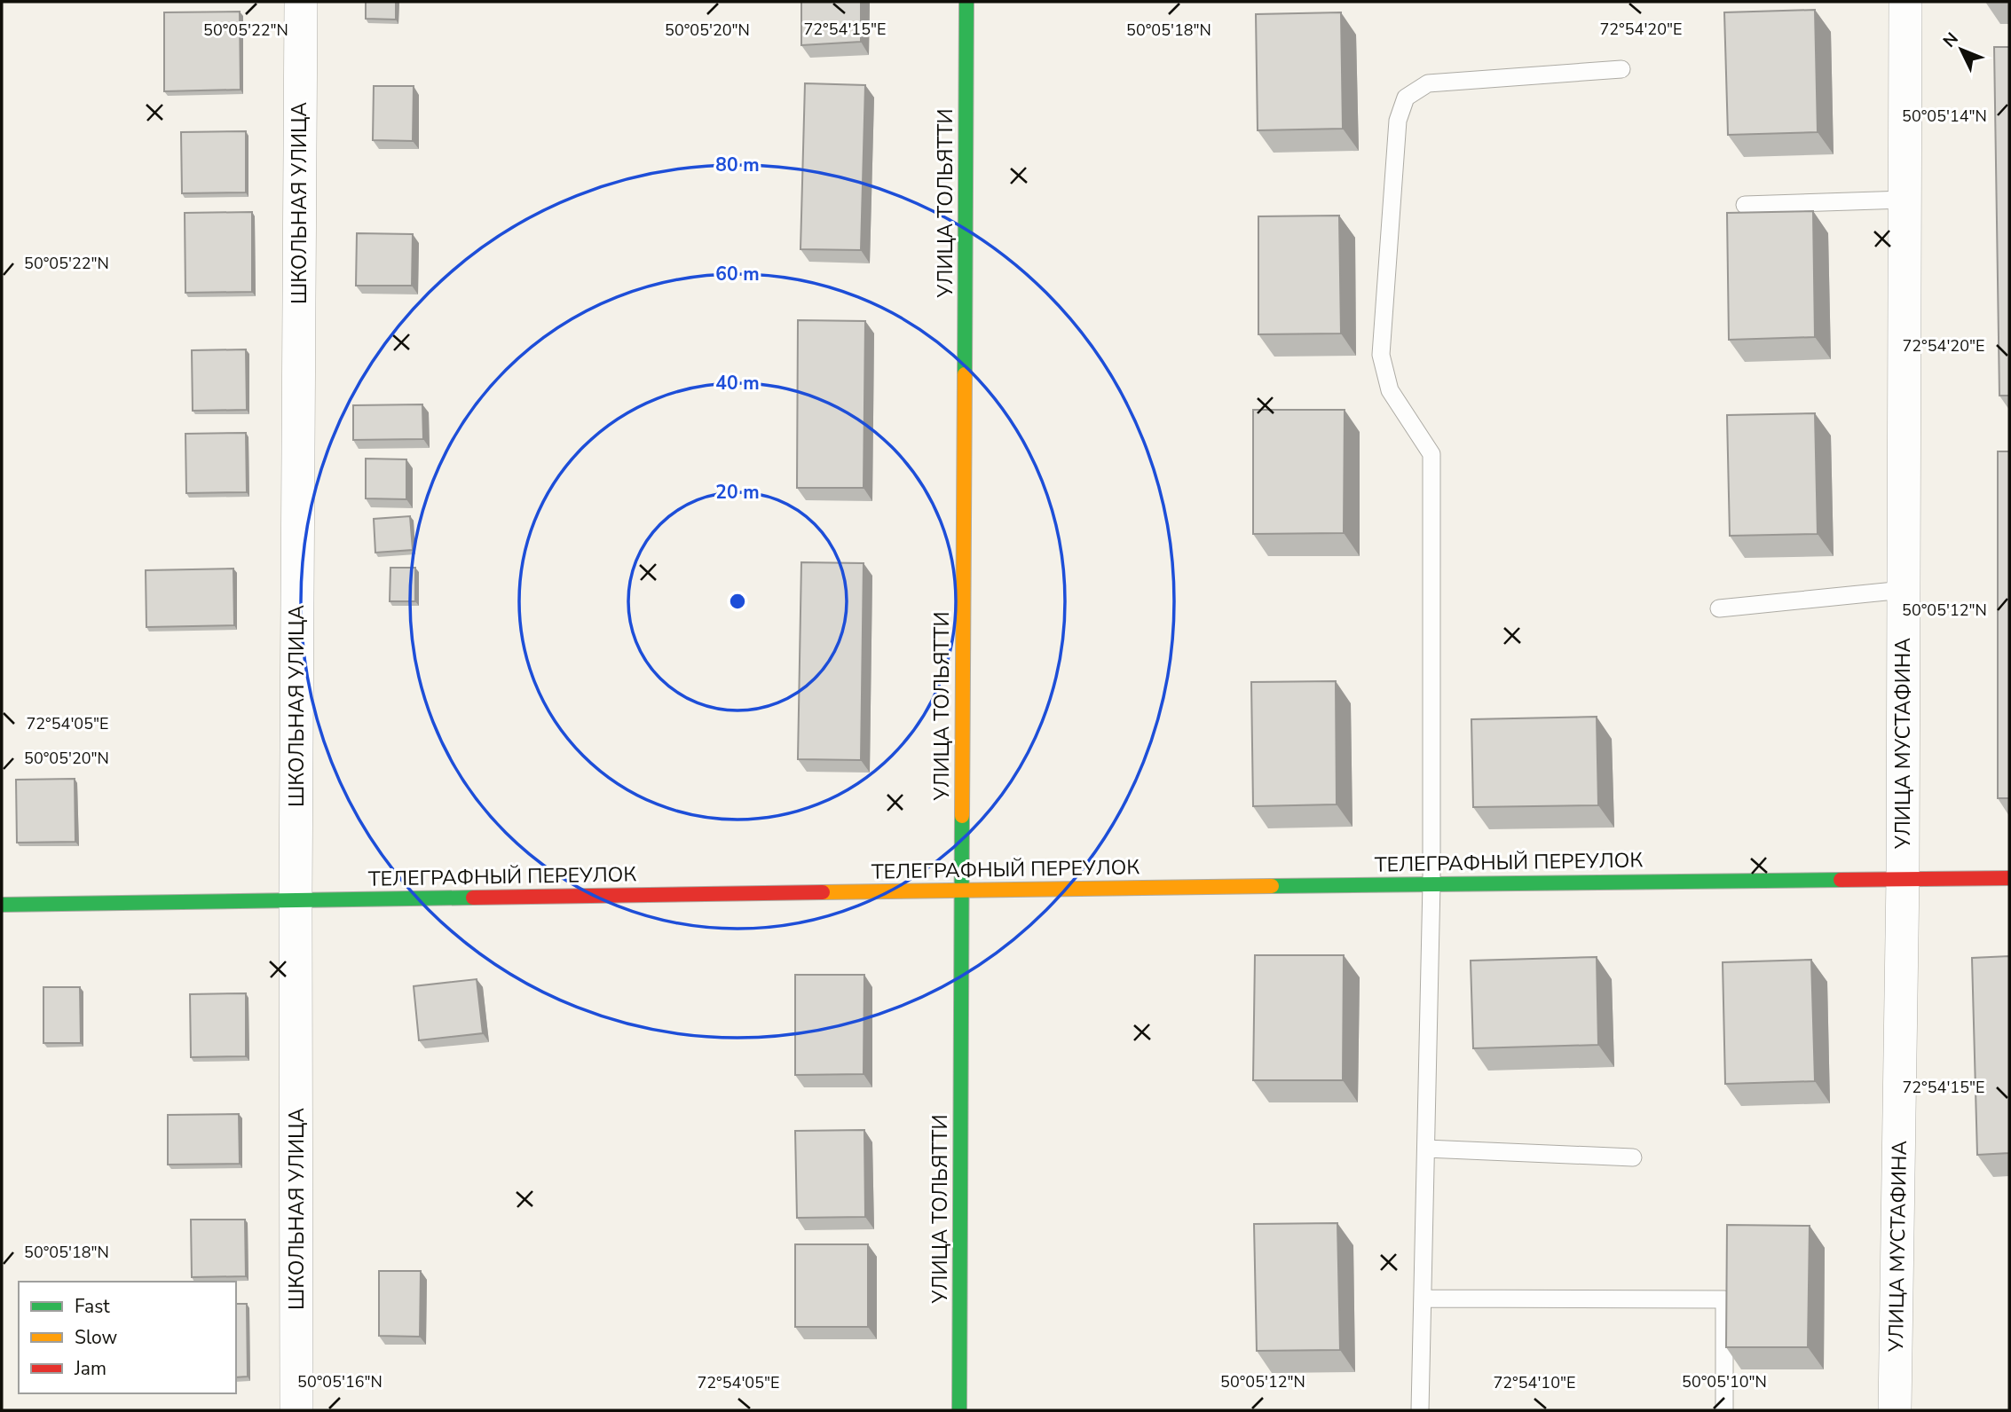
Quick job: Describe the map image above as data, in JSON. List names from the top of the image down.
{
  "streets": {
    "street": [
      "ШКОЛЬНАЯ УЛИЦА",
      "УЛИЦА ТОЛЬЯТТИ",
      "УЛИЦА МУСТАФИНА",
      "ТЕЛЕГРАФНЫЙ ПЕРЕУЛОК"
    ]
  },
  "crossings": [
    ["ШКОЛЬНАЯ УЛИЦА", "ТЕЛЕГРАФНЫЙ ПЕРЕУЛОК"],
    ["УЛИЦА ТОЛЬЯТТИ", "ТЕЛЕГРАФНЫЙ ПЕРЕУЛОК"],
    ["УЛИЦА МУСТАФИНА", "ТЕЛЕГРАФНЫЙ ПЕРЕУЛОК"]
  ],
  "legend": ["Fast", "Slow", "Jam"],
  "north": "top left",
  "coordinates": [
    "72°54'15\"E",
    "72°54'20\"E",
    "50°05'22\"N",
    "50°05'20\"N",
    "50°05'18\"N",
    "50°05'14\"N",
    "50°05'12\"N",
    "72°54'05\"E",
    "50°05'16\"N",
    "50°05'10\"N",
    "72°54'10\"E"
  ],
  "rings": [
    "80 m",
    "60 m",
    "40 m",
    "20 m"
  ]
}
